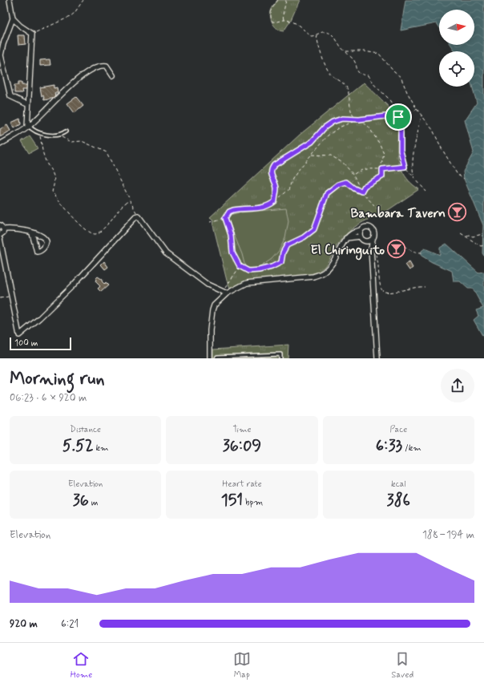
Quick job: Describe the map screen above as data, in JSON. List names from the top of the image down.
{
  "places": {
    "bar": ["Bambara Tavern", "El Chiringuito"]
  },
  "scale_bar": "100 m",
  "north": "right",
  "page": {
    "scale": "100 m",
    "heading": ["Morning run", "06:23 · 6 × 920 m"],
    "stats": [
      ["Distance", "5.52 km"],
      ["Time", "36:09"],
      ["Pace", "6:33 /km"],
      ["Elevation", "36 m"],
      ["Heart rate", "151 bpm"],
      ["kcal", "386"]
    ],
    "chart": ["Elevation", "188–194 m"],
    "list": [
      {
        "name": "920 m",
        "note": "6:21"
      }
    ],
    "tabs": ["Home", "Map", "Saved"]
  }
}
